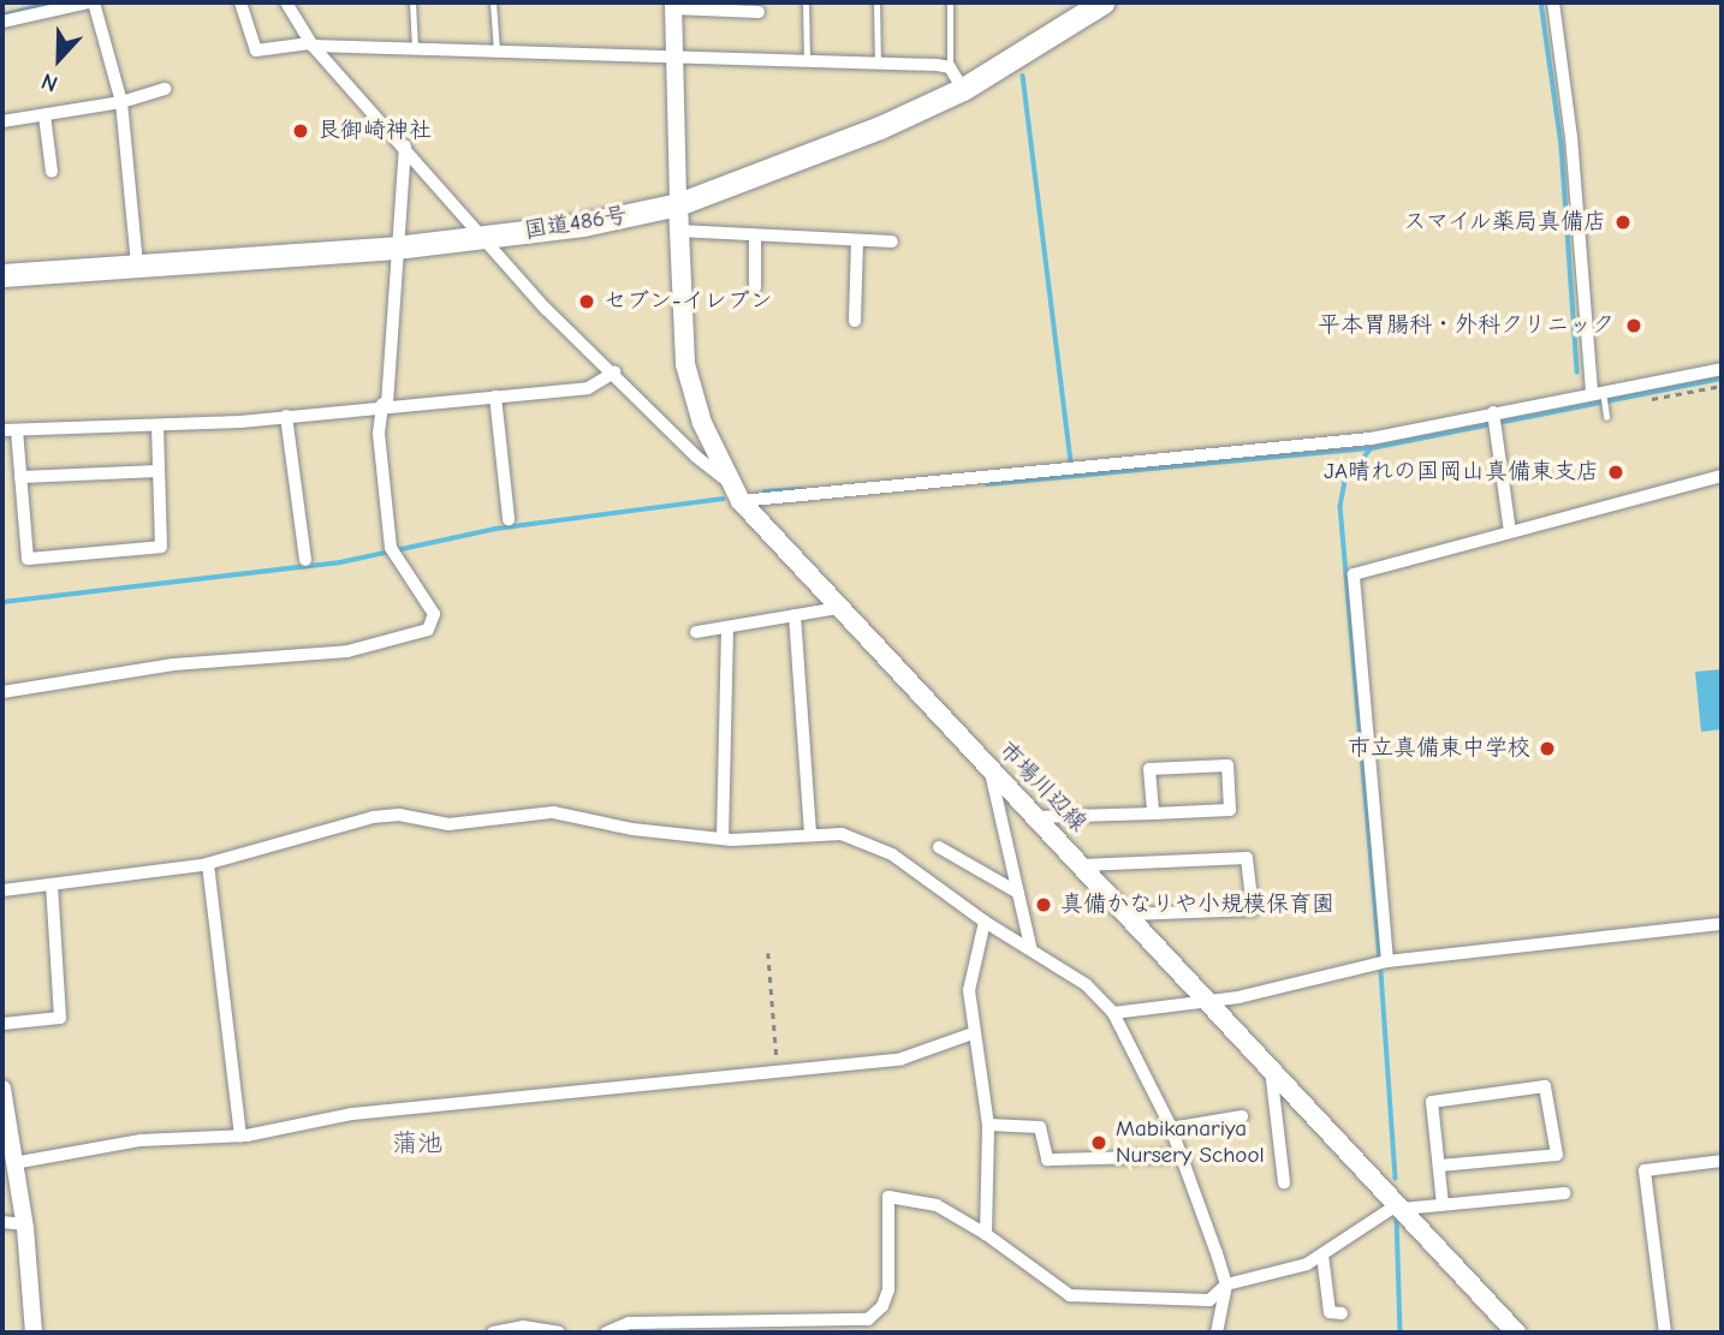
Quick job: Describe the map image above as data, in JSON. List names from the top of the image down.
{
  "streets": {
    "highway": ["国道486号"],
    "main road": ["市場川辺線"]
  },
  "crossings": [
    ["国道486号", "市場川辺線"]
  ],
  "districts": ["蒲池"],
  "places": [
    "艮御崎神社",
    "スマイル薬局真備店",
    "セブン-イレブン",
    "平本胃腸科・外科クリニック",
    "JA晴れの国岡山真備東支店",
    "市立真備東中学校",
    "真備かなりや小規模保育園",
    "Mabikanariya Nursery School"
  ],
  "north": "bottom"
}
